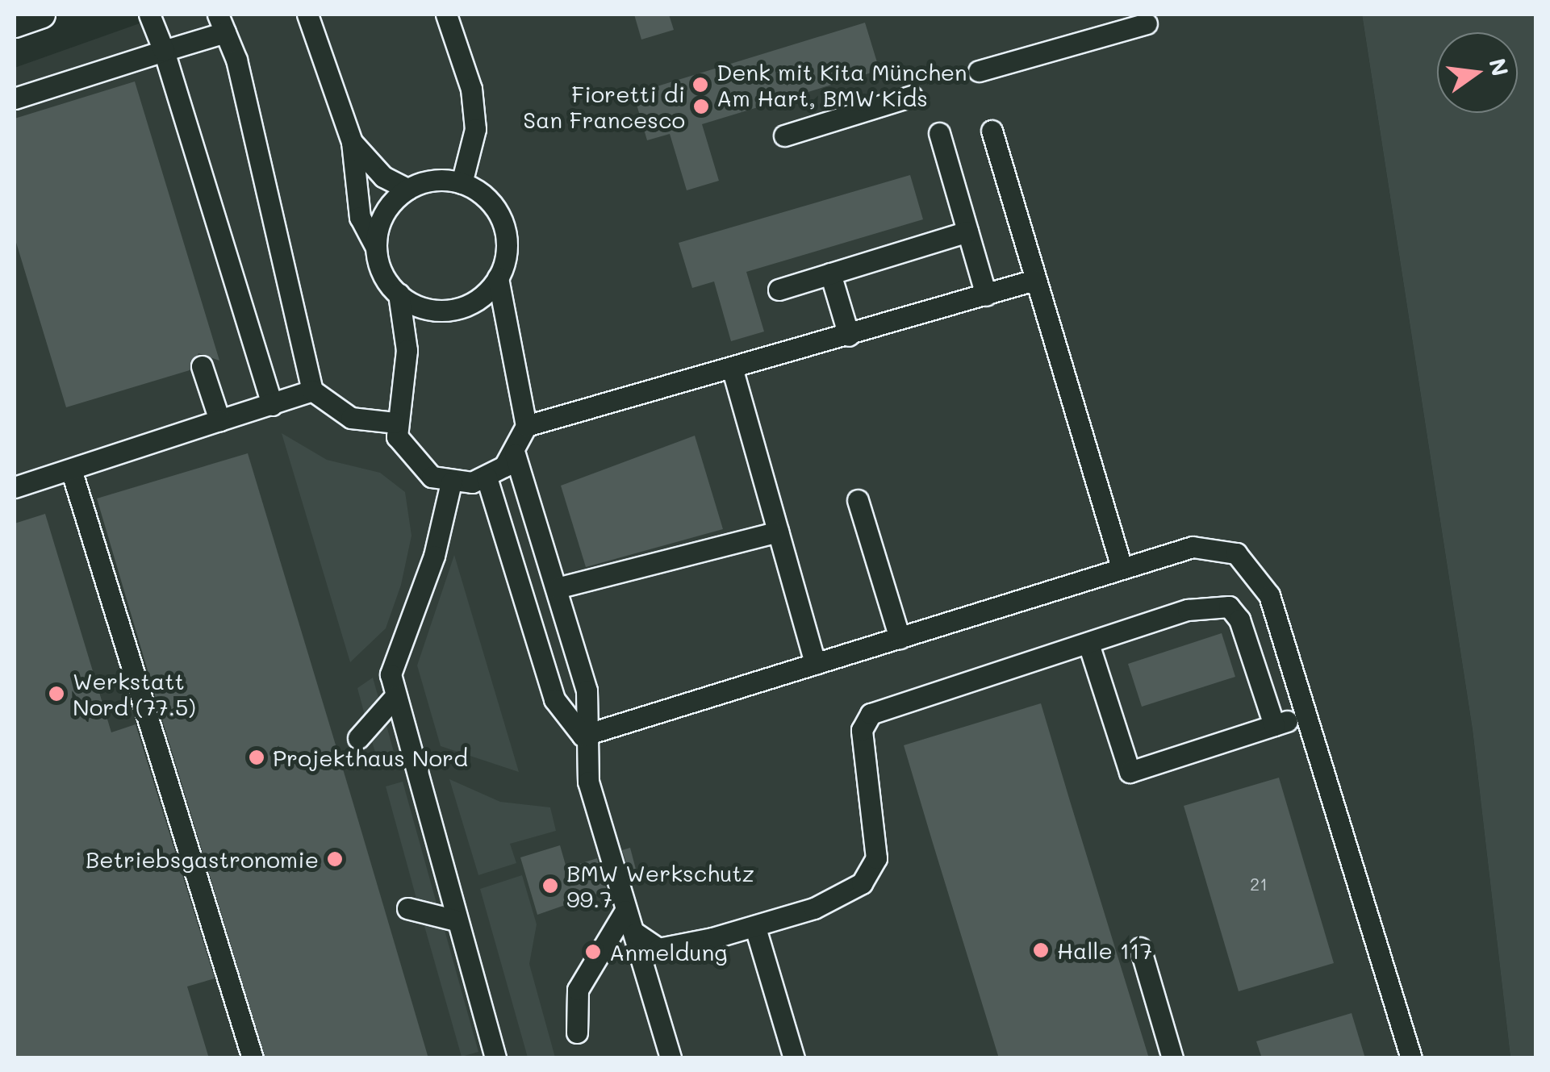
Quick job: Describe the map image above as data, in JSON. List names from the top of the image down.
{
  "places": [
    "Denk mit Kita München Am Hart, BMW Kids",
    "Fioretti di San Francesco",
    "Werkstatt Nord (77.5)",
    "Projekthaus Nord",
    "Betriebsgastronomie",
    "BMW Werkschutz 99.7",
    "Halle 117",
    "Anmeldung"
  ],
  "house_numbers": ["21"],
  "north": "right"
}
